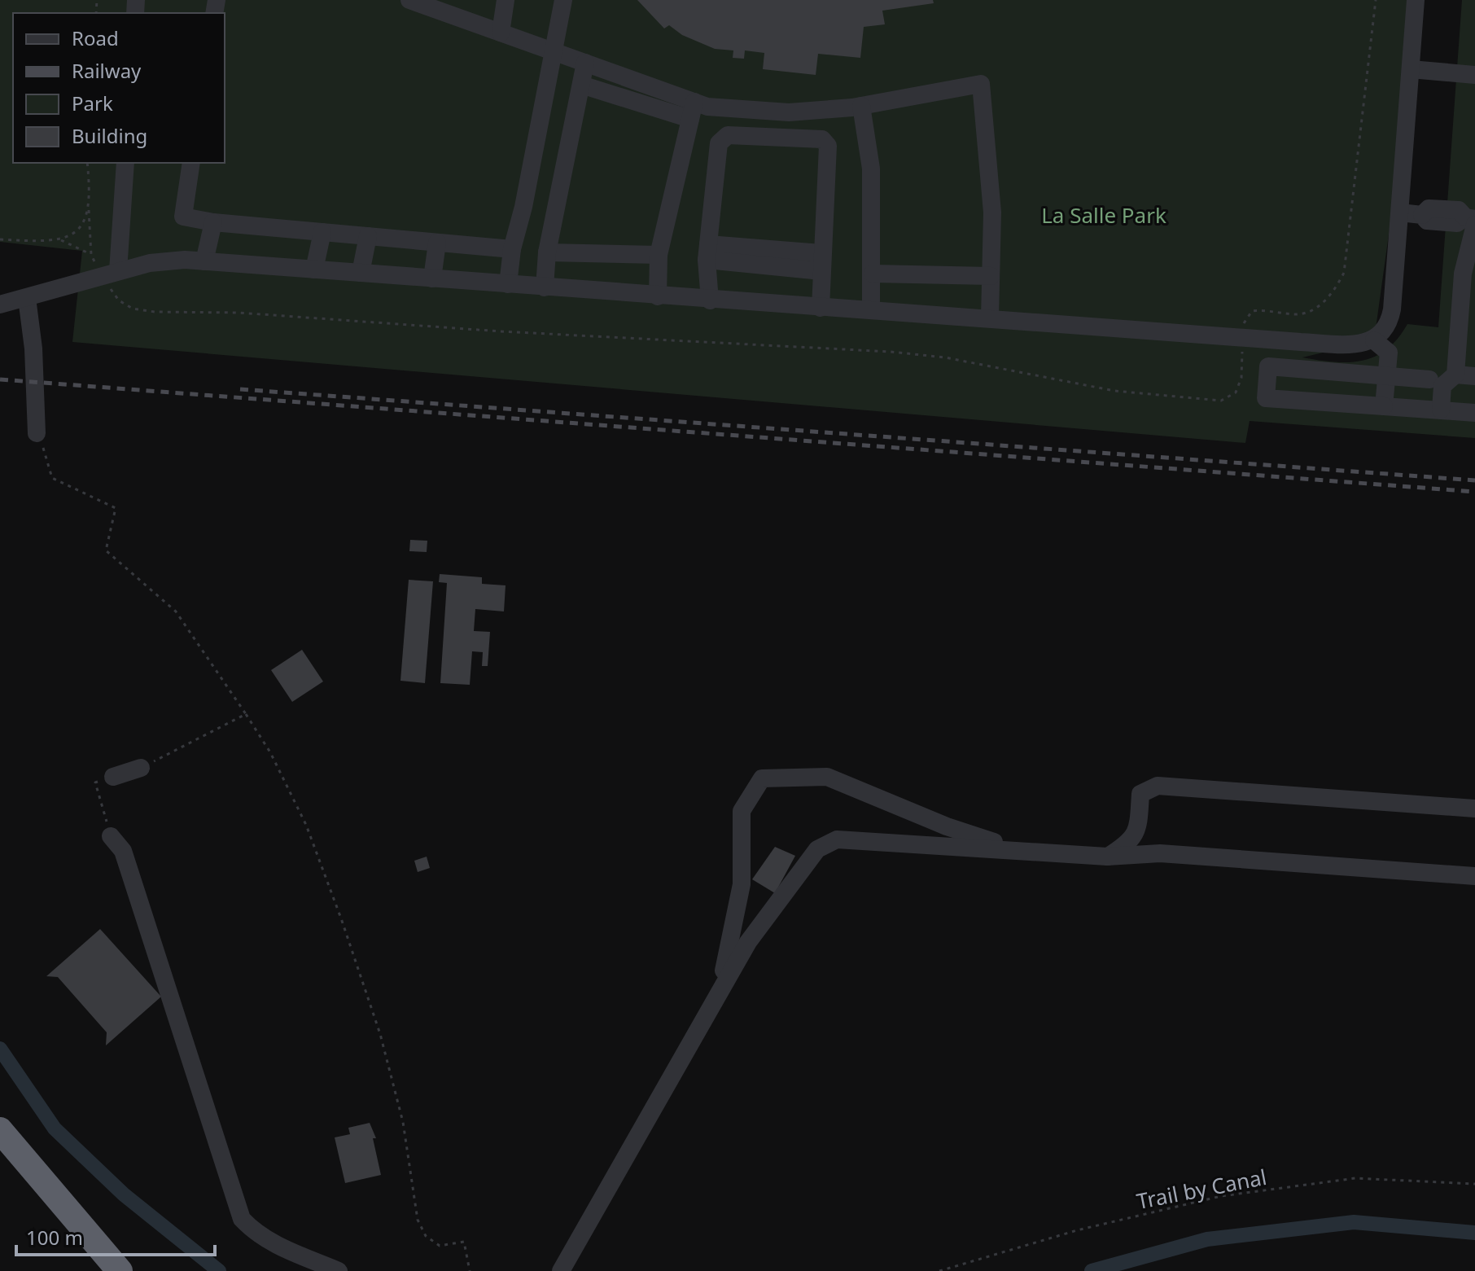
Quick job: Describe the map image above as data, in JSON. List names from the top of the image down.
{
  "streets": {
    "path": ["Trail by Canal"]
  },
  "parks": ["La Salle Park"],
  "legend": [
    "Road",
    "Railway",
    "Park",
    "Building"
  ],
  "scale_bar": "100 m"
}
